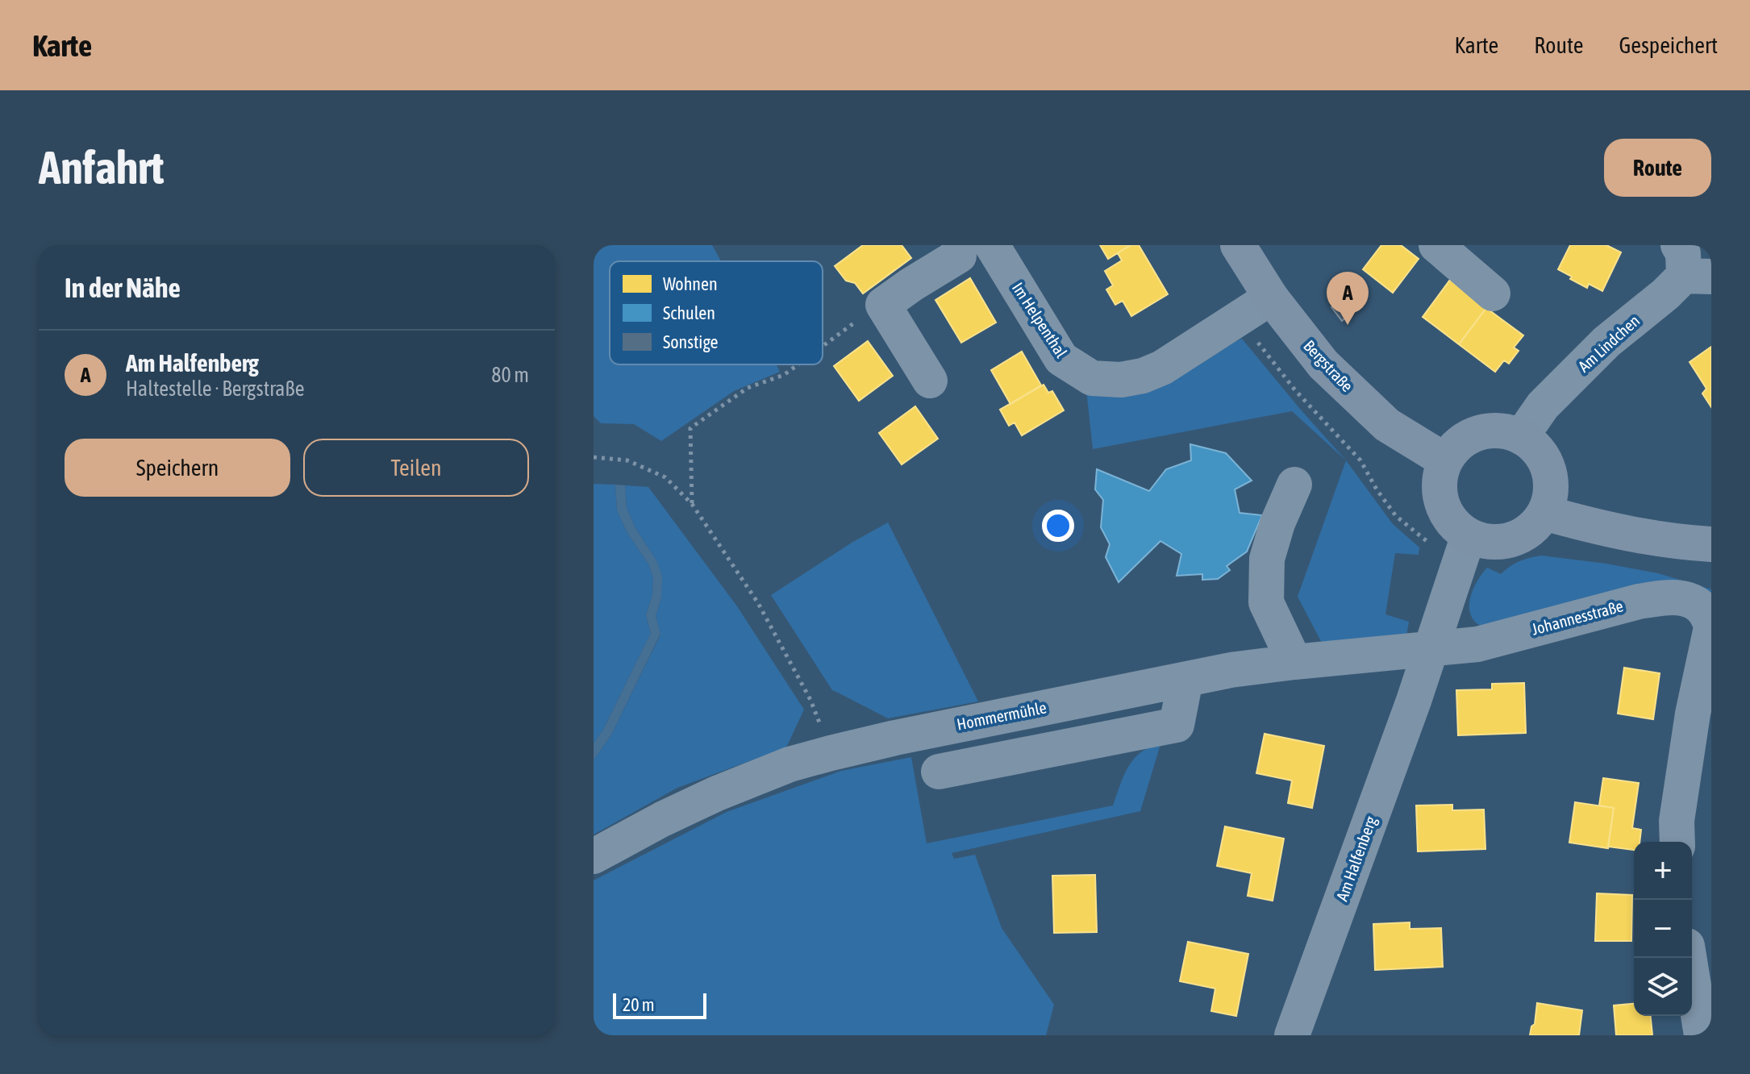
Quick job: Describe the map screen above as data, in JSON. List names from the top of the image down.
{
  "streets": {
    "main road": ["Bergstraße"],
    "street": [
      "Im Helpenthal",
      "Am Lindchen",
      "Johannesstraße",
      "Hommermühle",
      "Am Halfenberg"
    ]
  },
  "crossings": [
    ["Im Helpenthal", "Bergstraße"],
    ["Am Lindchen", "Bergstraße"],
    ["Am Lindchen", "Am Halfenberg"],
    ["Bergstraße", "Am Halfenberg"],
    ["Johannesstraße", "Hommermühle"],
    ["Johannesstraße", "Am Halfenberg"],
    ["Hommermühle", "Am Halfenberg"]
  ],
  "legend": ["Wohnen", "Schulen", "Sonstige"],
  "scale_bar": "20 m",
  "page": {
    "header": "Karte",
    "nav": ["Karte", "Route", "Gespeichert"],
    "buttons": [
      "Route",
      ["Speichern", "Teilen"]
    ],
    "title": "Anfahrt",
    "heading": "In der Nähe",
    "pins": "A",
    "list": [
      {
        "mark": "A",
        "name": "Am Halfenberg",
        "note": "Haltestelle · Bergstraße",
        "value": "80 m"
      }
    ],
    "map_buttons": ["+", "−"],
    "scale": "20 m"
  }
}
